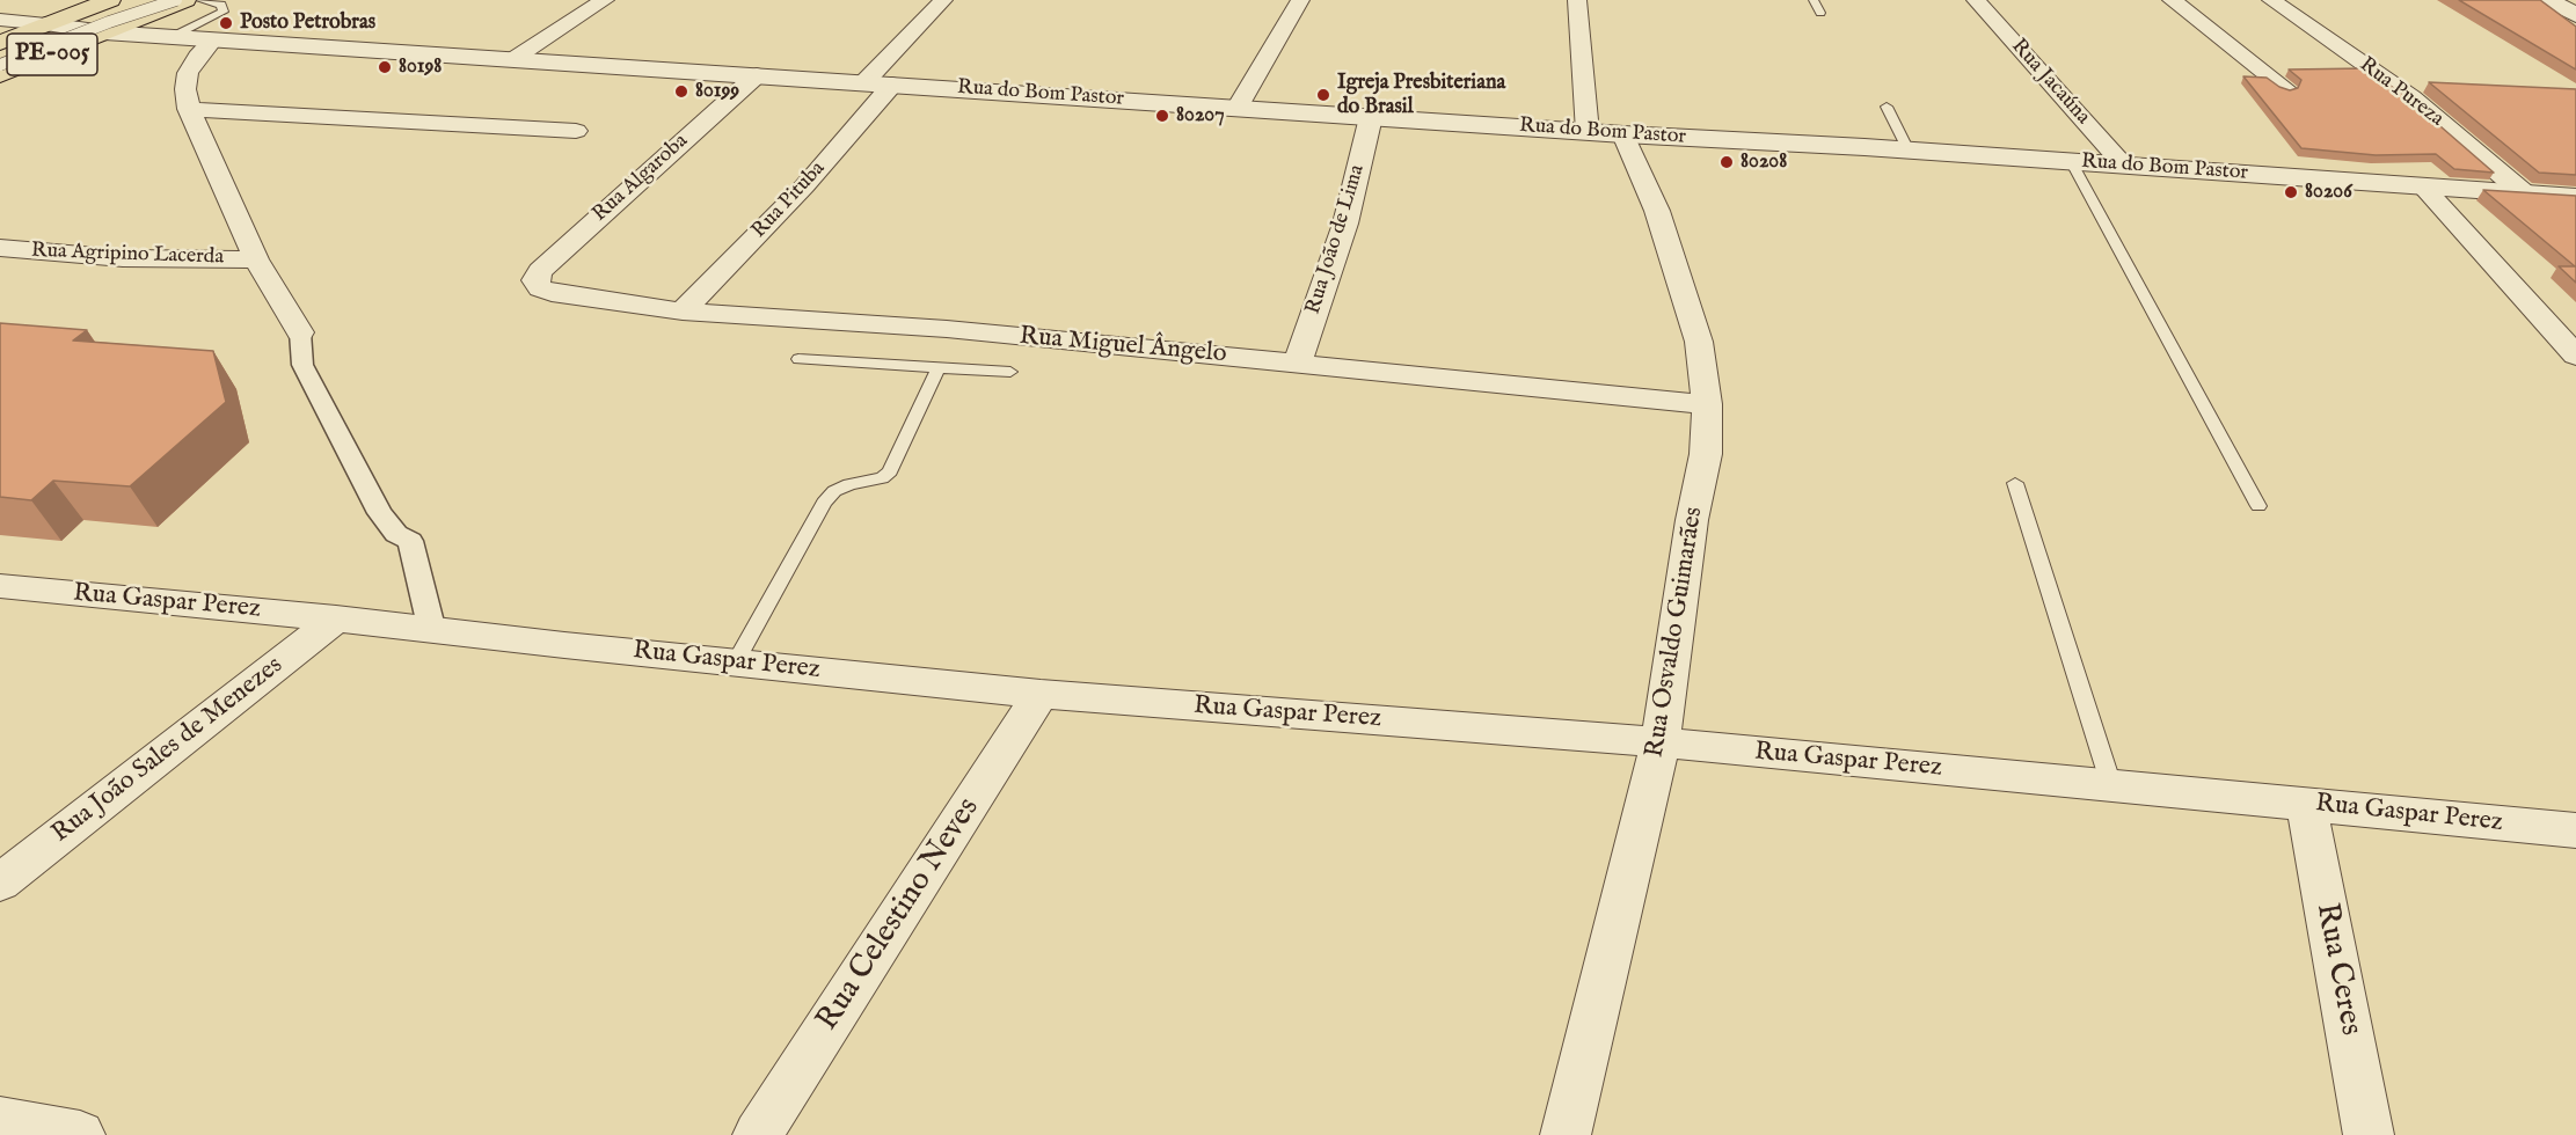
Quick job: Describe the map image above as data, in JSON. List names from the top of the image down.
{
  "streets": {
    "main road": ["PE-005"],
    "street": [
      "Rua Jacaúna",
      "Rua Pureza",
      "Rua do Bom Pastor",
      "Rua Algaroba",
      "Rua Pituba",
      "Rua João de Lima",
      "Rua Agripino Lacerda",
      "Rua Miguel Ângelo",
      "Rua Gaspar Perez",
      "Rua Osvaldo Guimarães",
      "Rua João Sales de Menezes",
      "Rua Celestino Neves",
      "Rua Ceres"
    ]
  },
  "crossings": [
    ["PE-005", "Rua do Bom Pastor"],
    ["Rua Jacaúna", "Rua do Bom Pastor"],
    ["Rua Pureza", "Rua do Bom Pastor"],
    ["Rua do Bom Pastor", "Rua Algaroba"],
    ["Rua do Bom Pastor", "Rua Pituba"],
    ["Rua do Bom Pastor", "Rua João de Lima"],
    ["Rua do Bom Pastor", "Rua Osvaldo Guimarães"],
    ["Rua Algaroba", "Rua Miguel Ângelo"],
    ["Rua Pituba", "Rua Miguel Ângelo"],
    ["Rua João de Lima", "Rua Miguel Ângelo"],
    ["Rua Miguel Ângelo", "Rua Osvaldo Guimarães"],
    ["Rua Gaspar Perez", "Rua Osvaldo Guimarães"],
    ["Rua Gaspar Perez", "Rua João Sales de Menezes"],
    ["Rua Gaspar Perez", "Rua Celestino Neves"],
    ["Rua Gaspar Perez", "Rua Ceres"]
  ],
  "places": [
    "Posto Petrobras",
    "80198",
    "80199",
    "Igreja Presbiteriana do Brasil",
    "80207",
    "80208",
    "80206"
  ]
}
